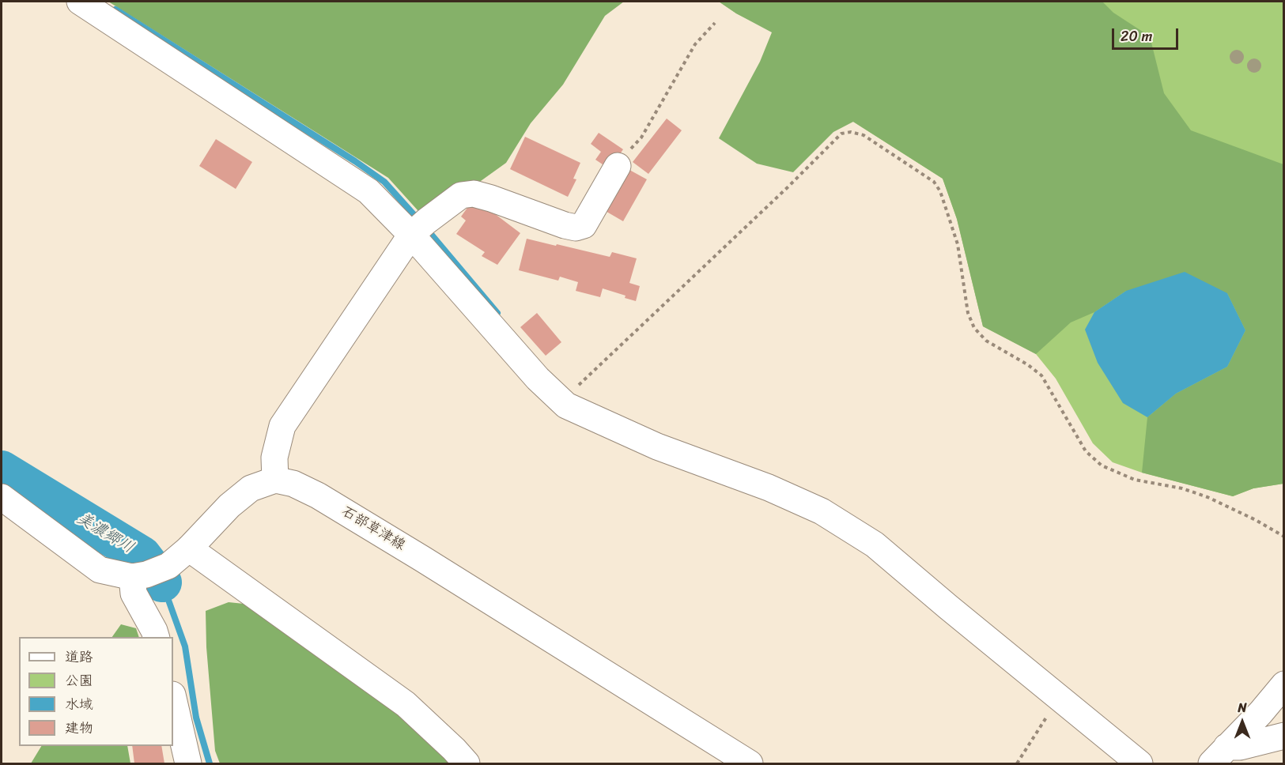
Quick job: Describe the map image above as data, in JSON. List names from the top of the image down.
{
  "streets": {
    "street": ["石部草津線"]
  },
  "water": ["美濃郷川"],
  "legend": [
    "道路",
    "公園",
    "水域",
    "建物"
  ],
  "scale_bar": "20 m",
  "north": "top"
}
